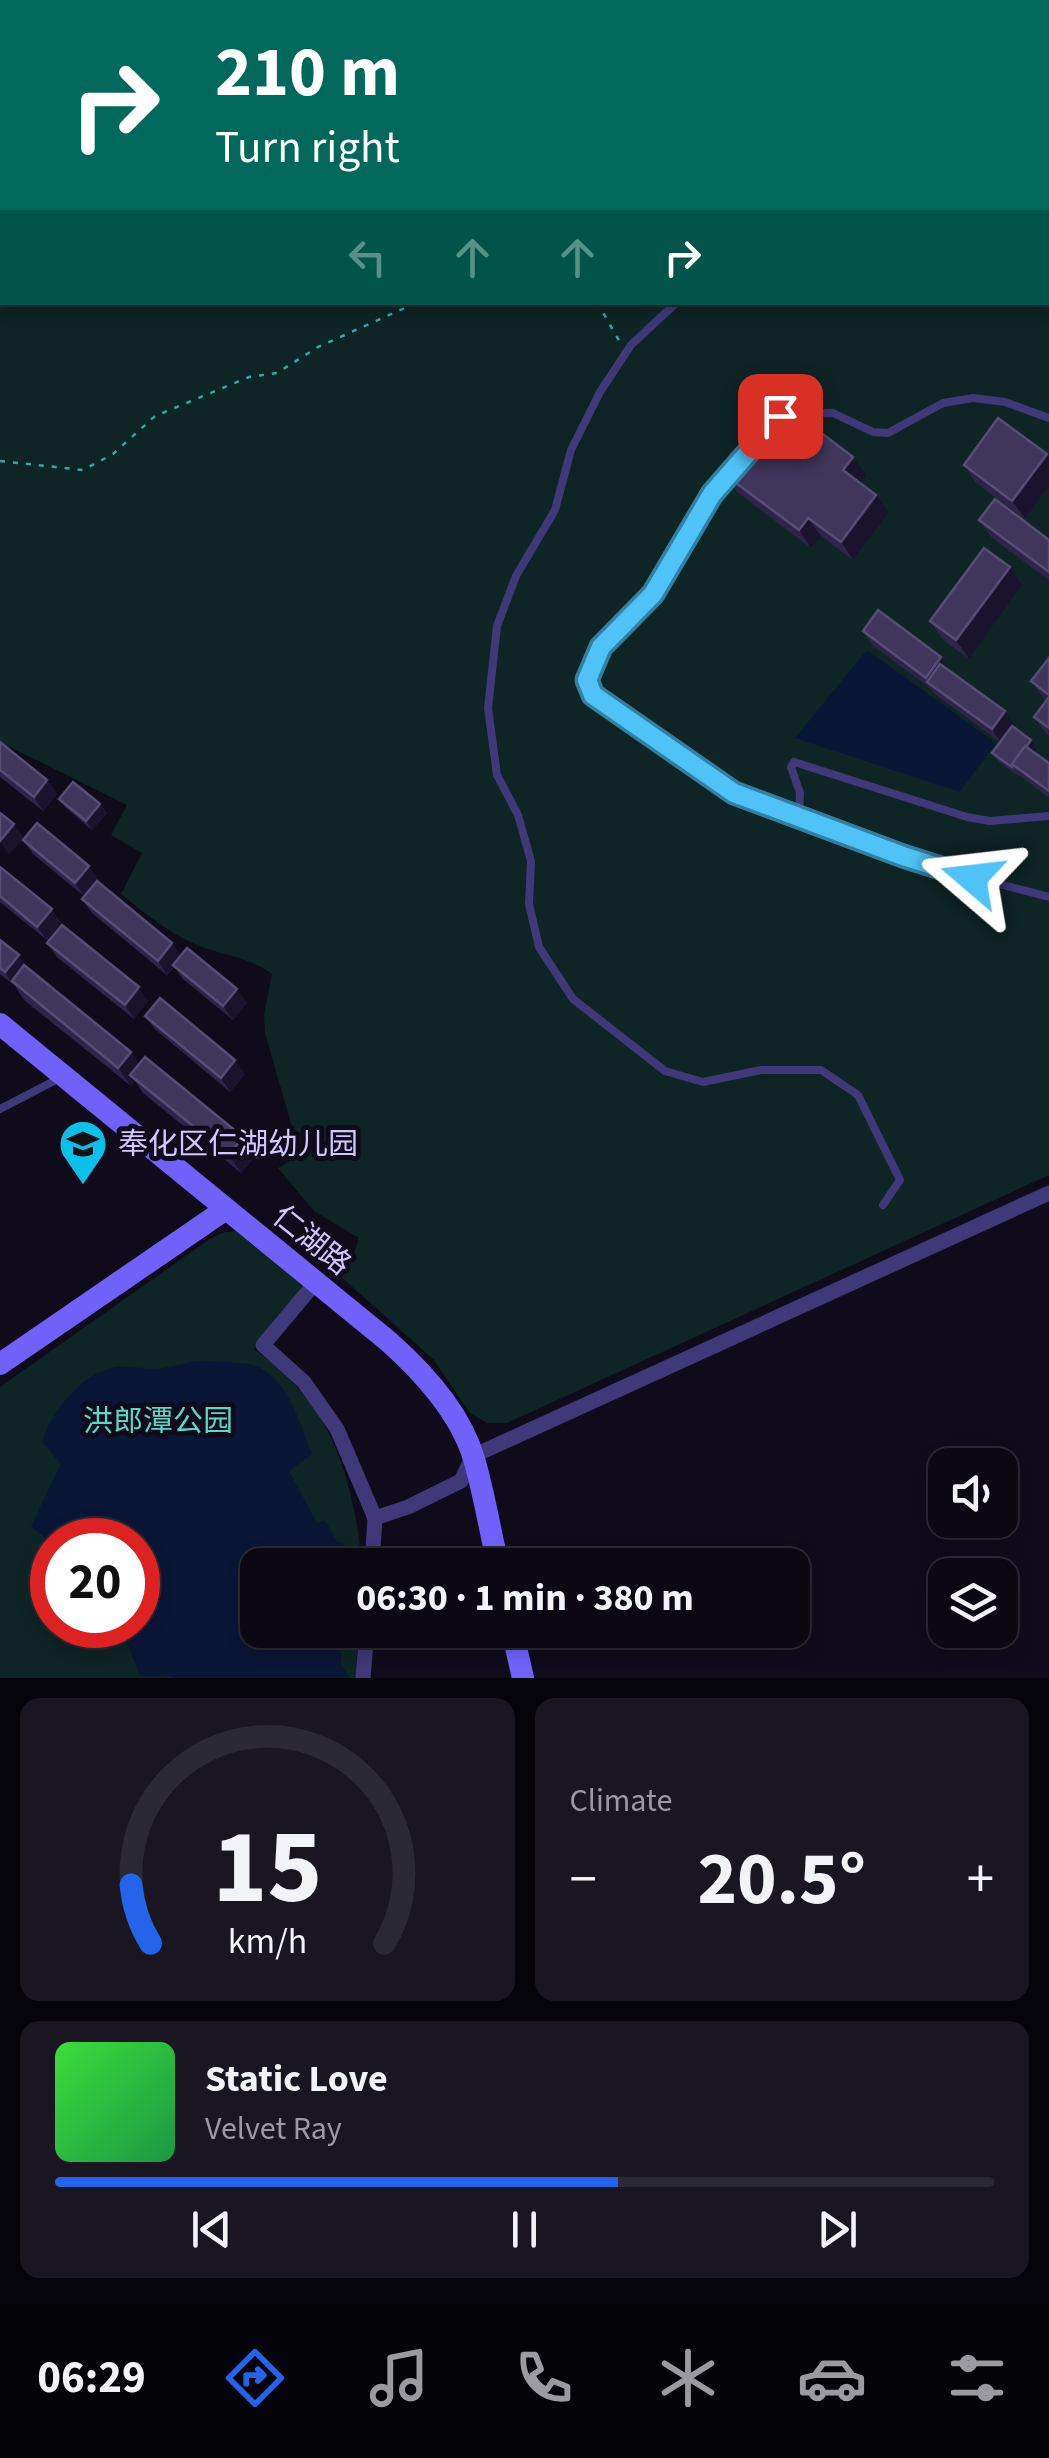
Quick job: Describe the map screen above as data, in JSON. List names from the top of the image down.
{
  "streets": {
    "street": ["仁湖路"]
  },
  "parks": ["洪郎潭公园"],
  "places": {
    "school or university": ["奉化区仁湖幼儿园"]
  },
  "page": {
    "turn": ["210 m", "Turn right"],
    "limit": "20",
    "trip": "06:30 · 1 min · 380 m",
    "tile": "Climate",
    "heat": ["−", "20.5°", "+"],
    "song": ["Static Love", "Velvet Ray"],
    "tabs": "06:29",
    "gauge": ["15", "km/h"]
  }
}
